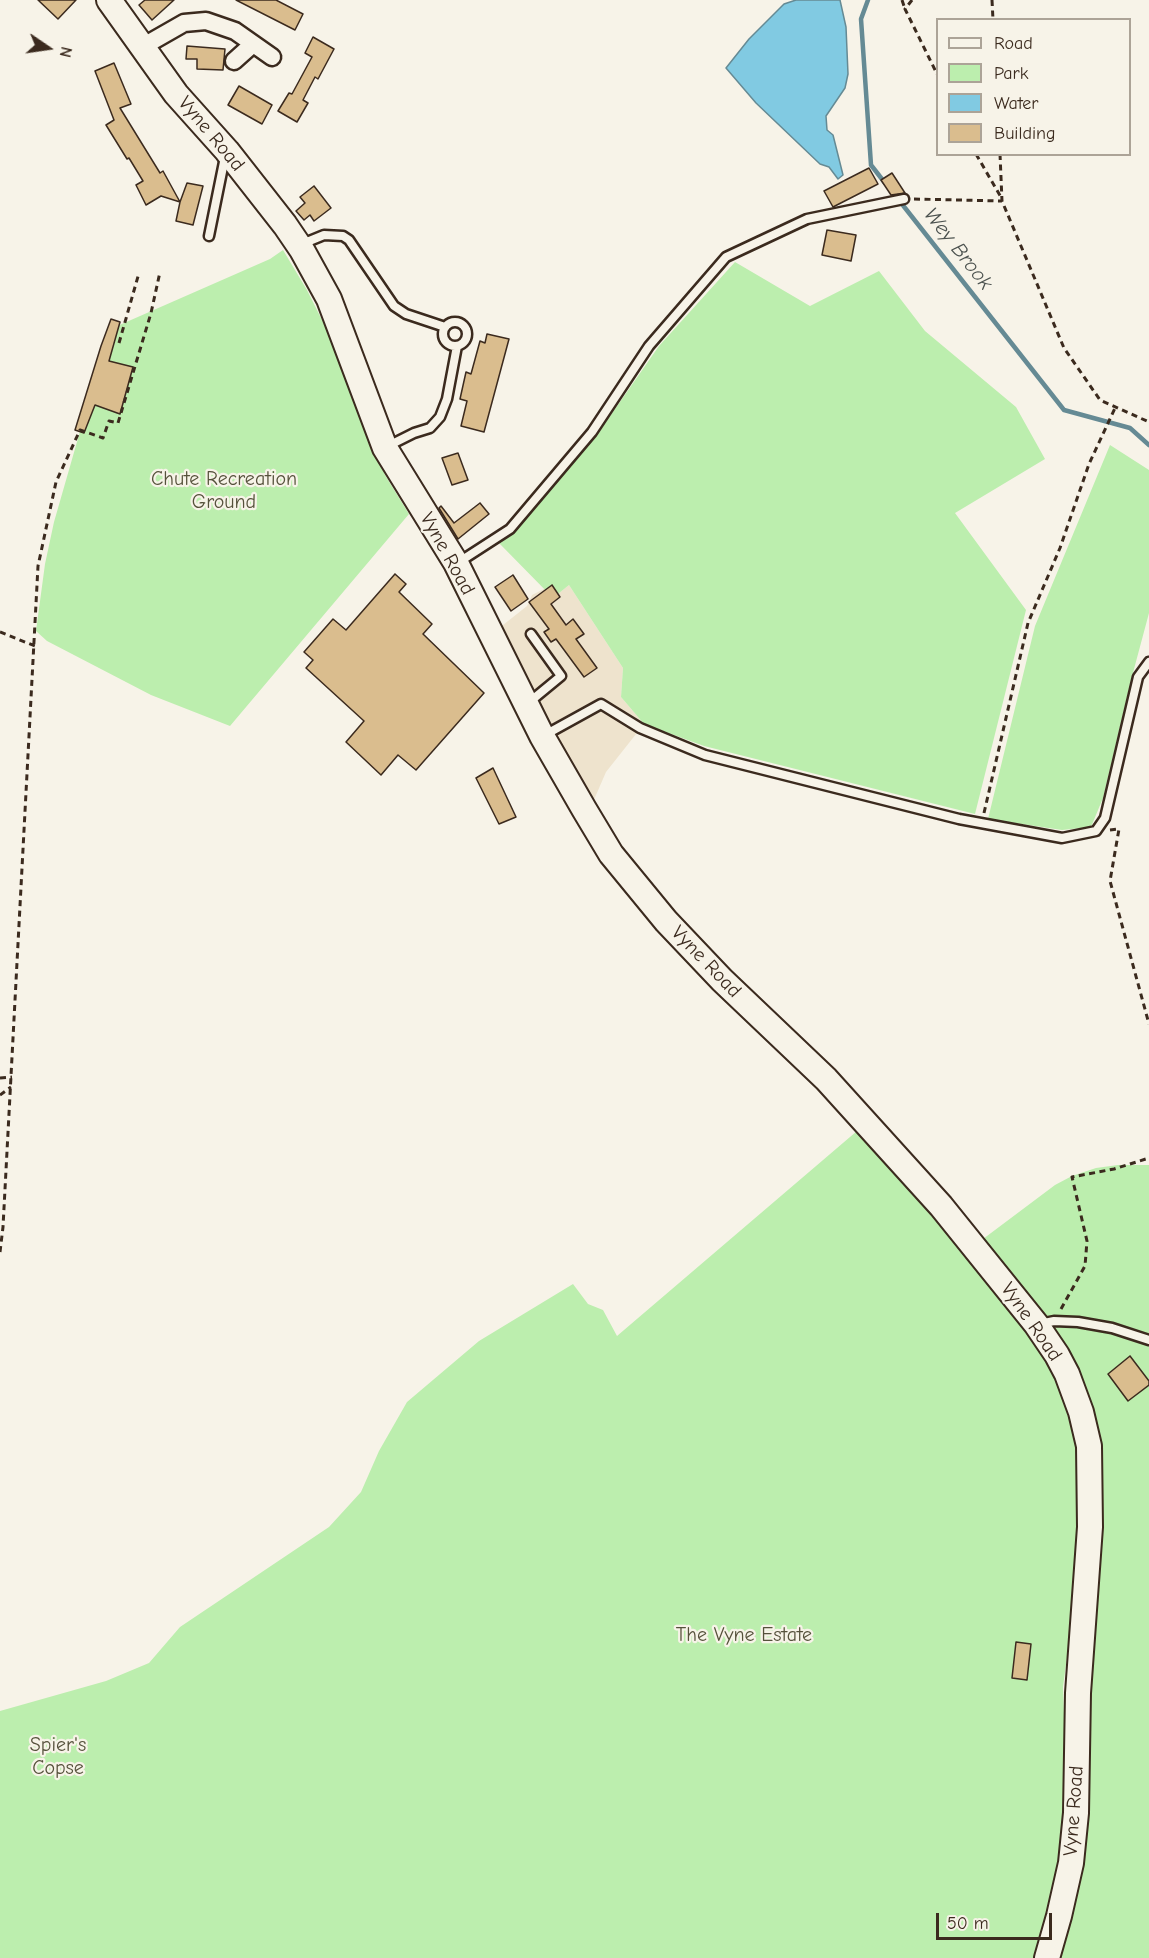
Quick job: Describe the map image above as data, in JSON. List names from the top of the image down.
{
  "streets": {
    "street": ["Vyne Road"]
  },
  "water": ["Wey Brook"],
  "parks": ["Chute Recreation Ground", "The Vyne Estate", "Spier's Copse"],
  "legend": [
    "Road",
    "Park",
    "Water",
    "Building"
  ],
  "scale_bar": "50 m",
  "north": "right"
}
